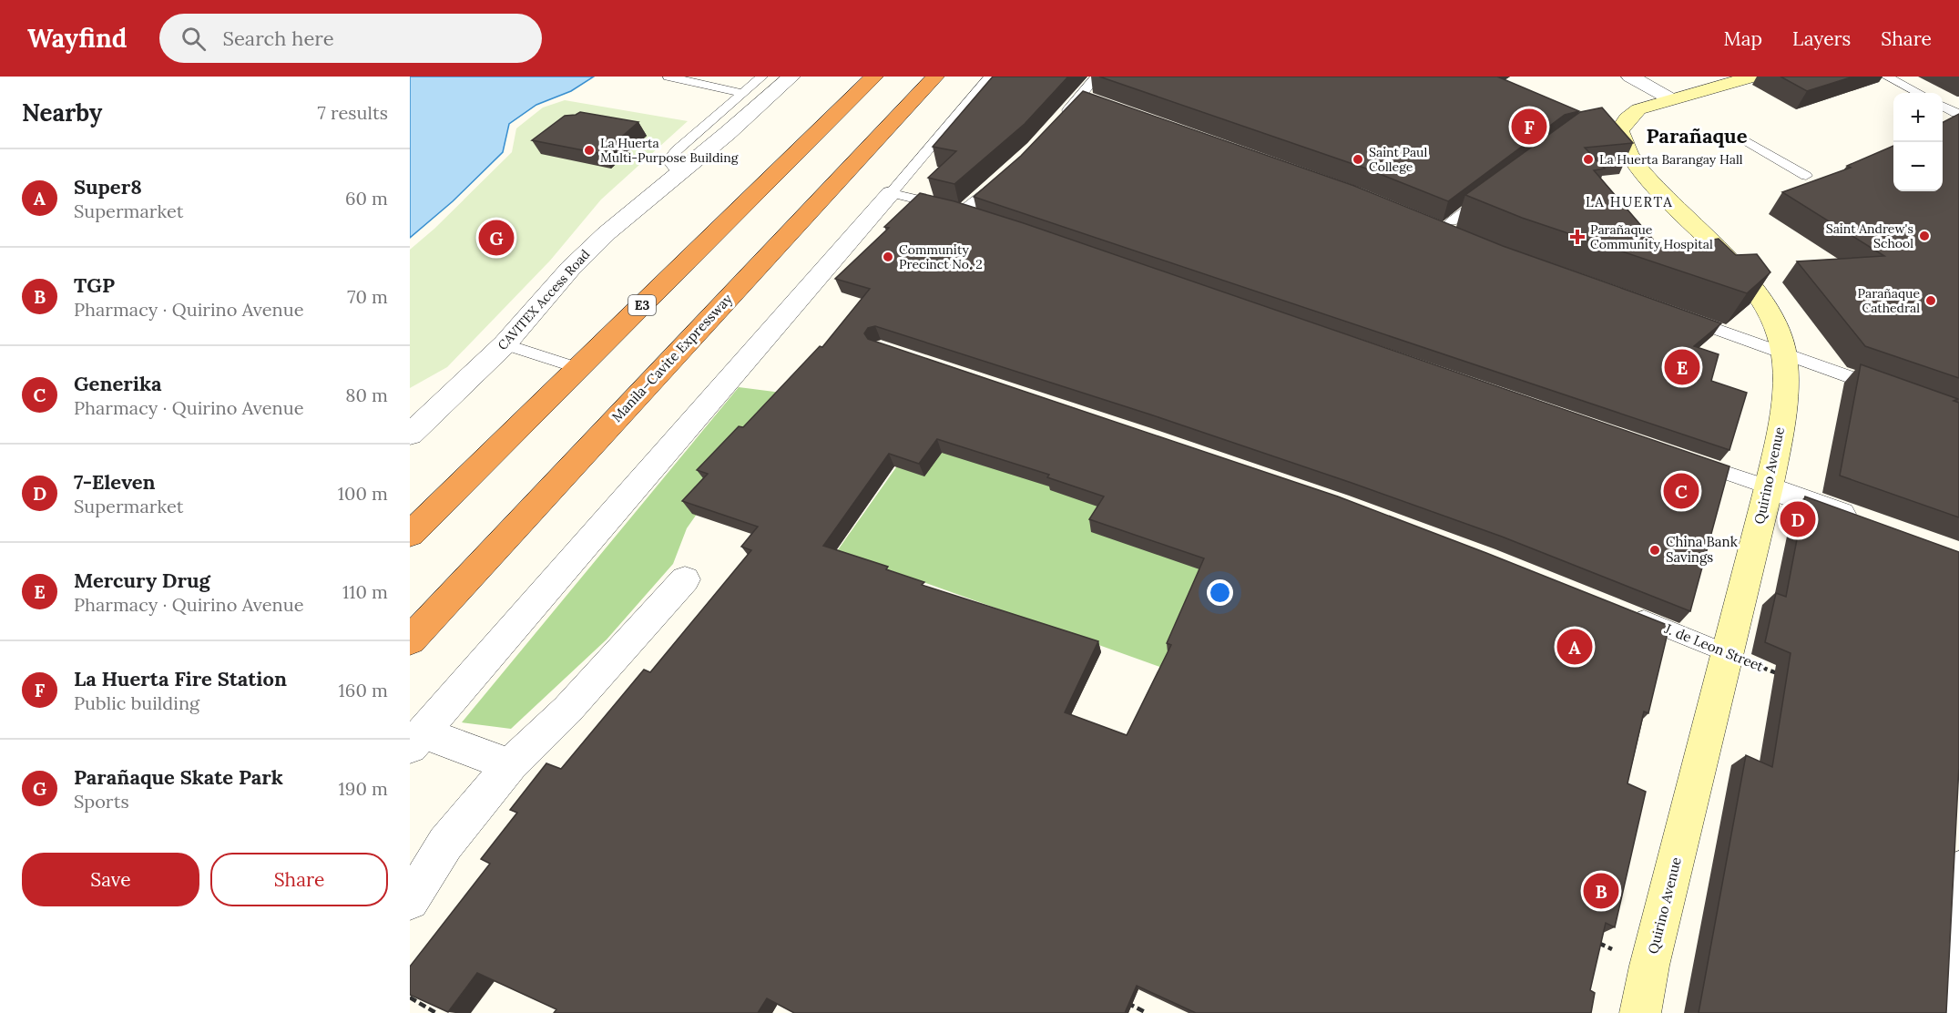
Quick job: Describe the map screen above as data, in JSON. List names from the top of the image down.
{
  "streets": {
    "highway": ["E3", "Manila–Cavite Expressway"],
    "main road": ["Quirino Avenue"],
    "street": ["CAVITEX Access Road"],
    "lane": ["J. de Leon Street"]
  },
  "crossings": [
    ["Quirino Avenue", "J. de Leon Street"]
  ],
  "districts": ["Parañaque", "LA HUERTA"],
  "places": {
    "other": [
      "La Huerta Multi-Purpose Building",
      "Saint Paul College",
      "La Huerta Barangay Hall",
      "Saint Andrew's School",
      "Community Precinct No. 2",
      "Parañaque Cathedral",
      "China Bank Savings"
    ],
    "health": ["Parañaque Community Hospital"]
  },
  "page": {
    "header": "Wayfind",
    "search": "Search here",
    "nav": ["Map", "Layers", "Share"],
    "heading": ["Nearby", "7 results"],
    "map_buttons": ["+", "−"],
    "pins": [
      "F",
      "G",
      "E",
      "C",
      "D",
      "A",
      "B"
    ],
    "list": [
      {
        "mark": "A",
        "name": "Super8",
        "note": "Supermarket",
        "value": "60 m"
      },
      {
        "mark": "B",
        "name": "TGP",
        "note": "Pharmacy · Quirino Avenue",
        "value": "70 m"
      },
      {
        "mark": "C",
        "name": "Generika",
        "note": "Pharmacy · Quirino Avenue",
        "value": "80 m"
      },
      {
        "mark": "D",
        "name": "7-Eleven",
        "note": "Supermarket",
        "value": "100 m"
      },
      {
        "mark": "E",
        "name": "Mercury Drug",
        "note": "Pharmacy · Quirino Avenue",
        "value": "110 m"
      },
      {
        "mark": "F",
        "name": "La Huerta Fire Station",
        "note": "Public building",
        "value": "160 m"
      },
      {
        "mark": "G",
        "name": "Parañaque Skate Park",
        "note": "Sports",
        "value": "190 m"
      }
    ],
    "buttons": ["Save", "Share"]
  }
}
